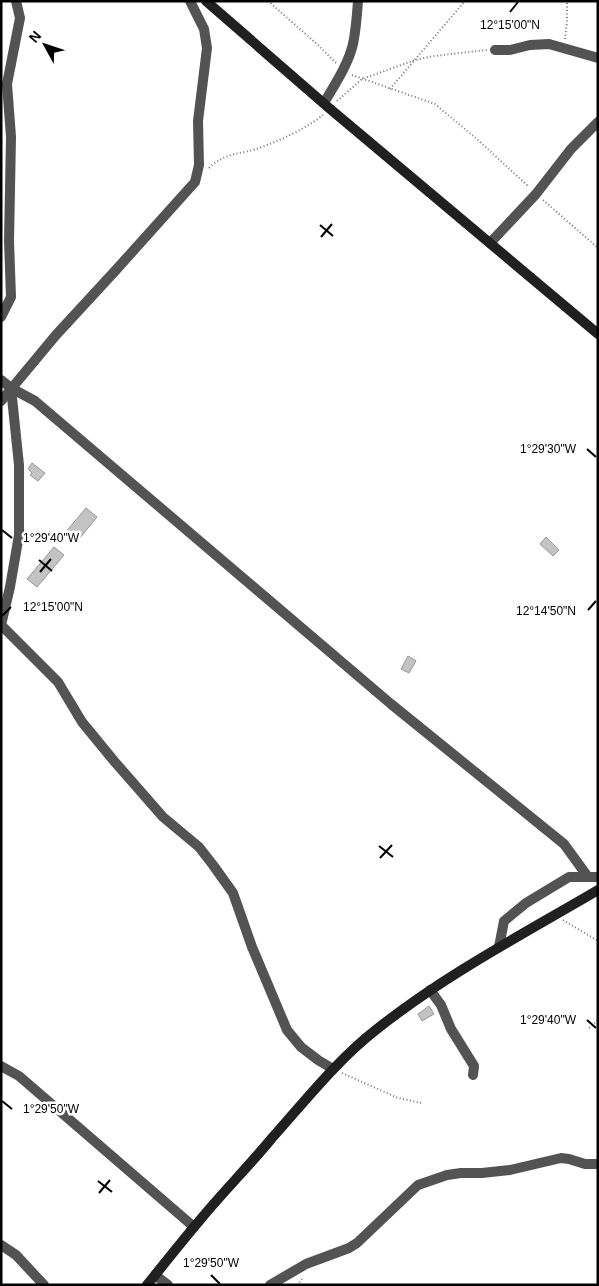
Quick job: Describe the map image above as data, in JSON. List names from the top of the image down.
{
  "north": "top left",
  "coordinates": [
    "12°15'00\"N",
    "1°29'30\"W",
    "1°29'40\"W",
    "12°14'50\"N",
    "1°29'50\"W"
  ]
}
